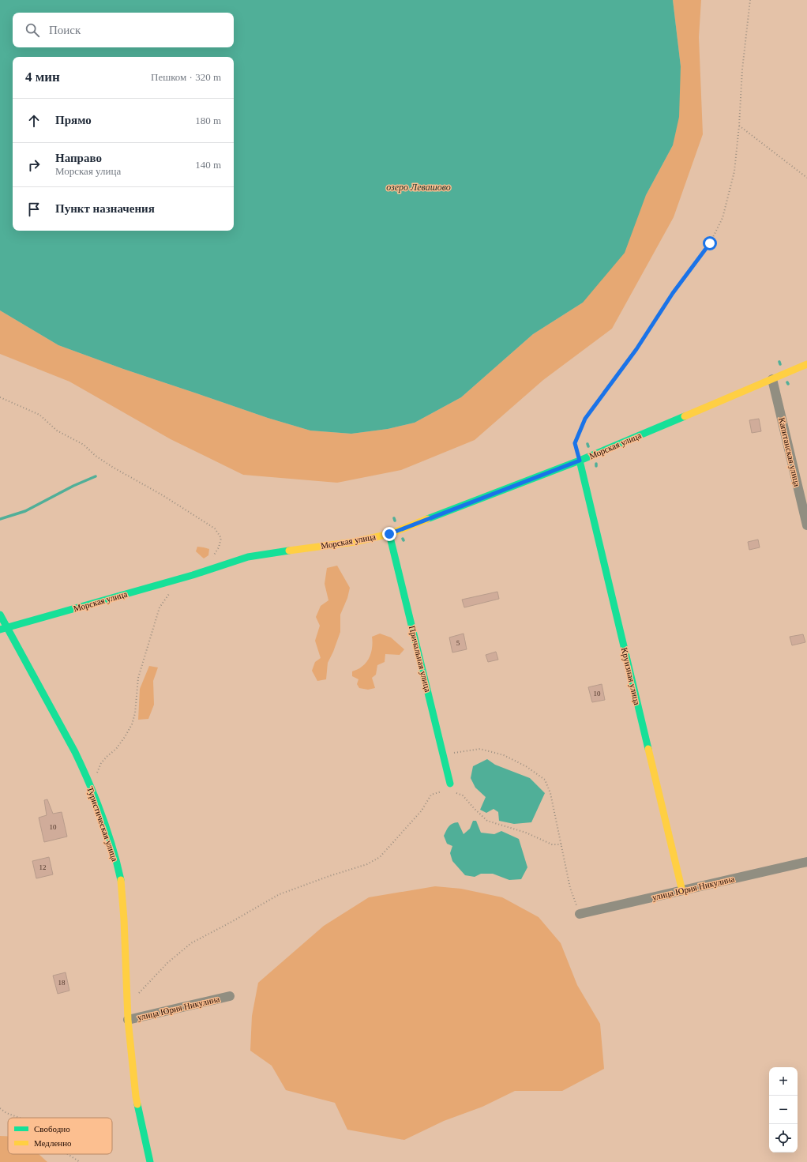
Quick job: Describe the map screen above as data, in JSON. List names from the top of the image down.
{
  "streets": {
    "street": [
      "Морская улица",
      "Капитанская улица",
      "Причальная улица",
      "Круизная улица",
      "Туристическая улица",
      "улица Юрия Никулина"
    ]
  },
  "crossings": [
    ["Морская улица", "Капитанская улица"],
    ["Морская улица", "Причальная улица"],
    ["Морская улица", "Круизная улица"],
    ["Морская улица", "Туристическая улица"],
    ["Круизная улица", "улица Юрия Никулина"],
    ["Туристическая улица", "улица Юрия Никулина"]
  ],
  "water": ["озеро Левашово"],
  "house_numbers": [
    "5",
    "10",
    "10",
    "12",
    "18"
  ],
  "legend": ["Свободно", "Медленно"],
  "page": {
    "search": "Поиск",
    "heading": ["4 мин", "Пешком · 320 m"],
    "list": [
      ["Прямо", "180 m"],
      ["Направо", "Морская улица", "140 m"],
      "Пункт назначения"
    ],
    "map_buttons": ["+", "−"]
  }
}
